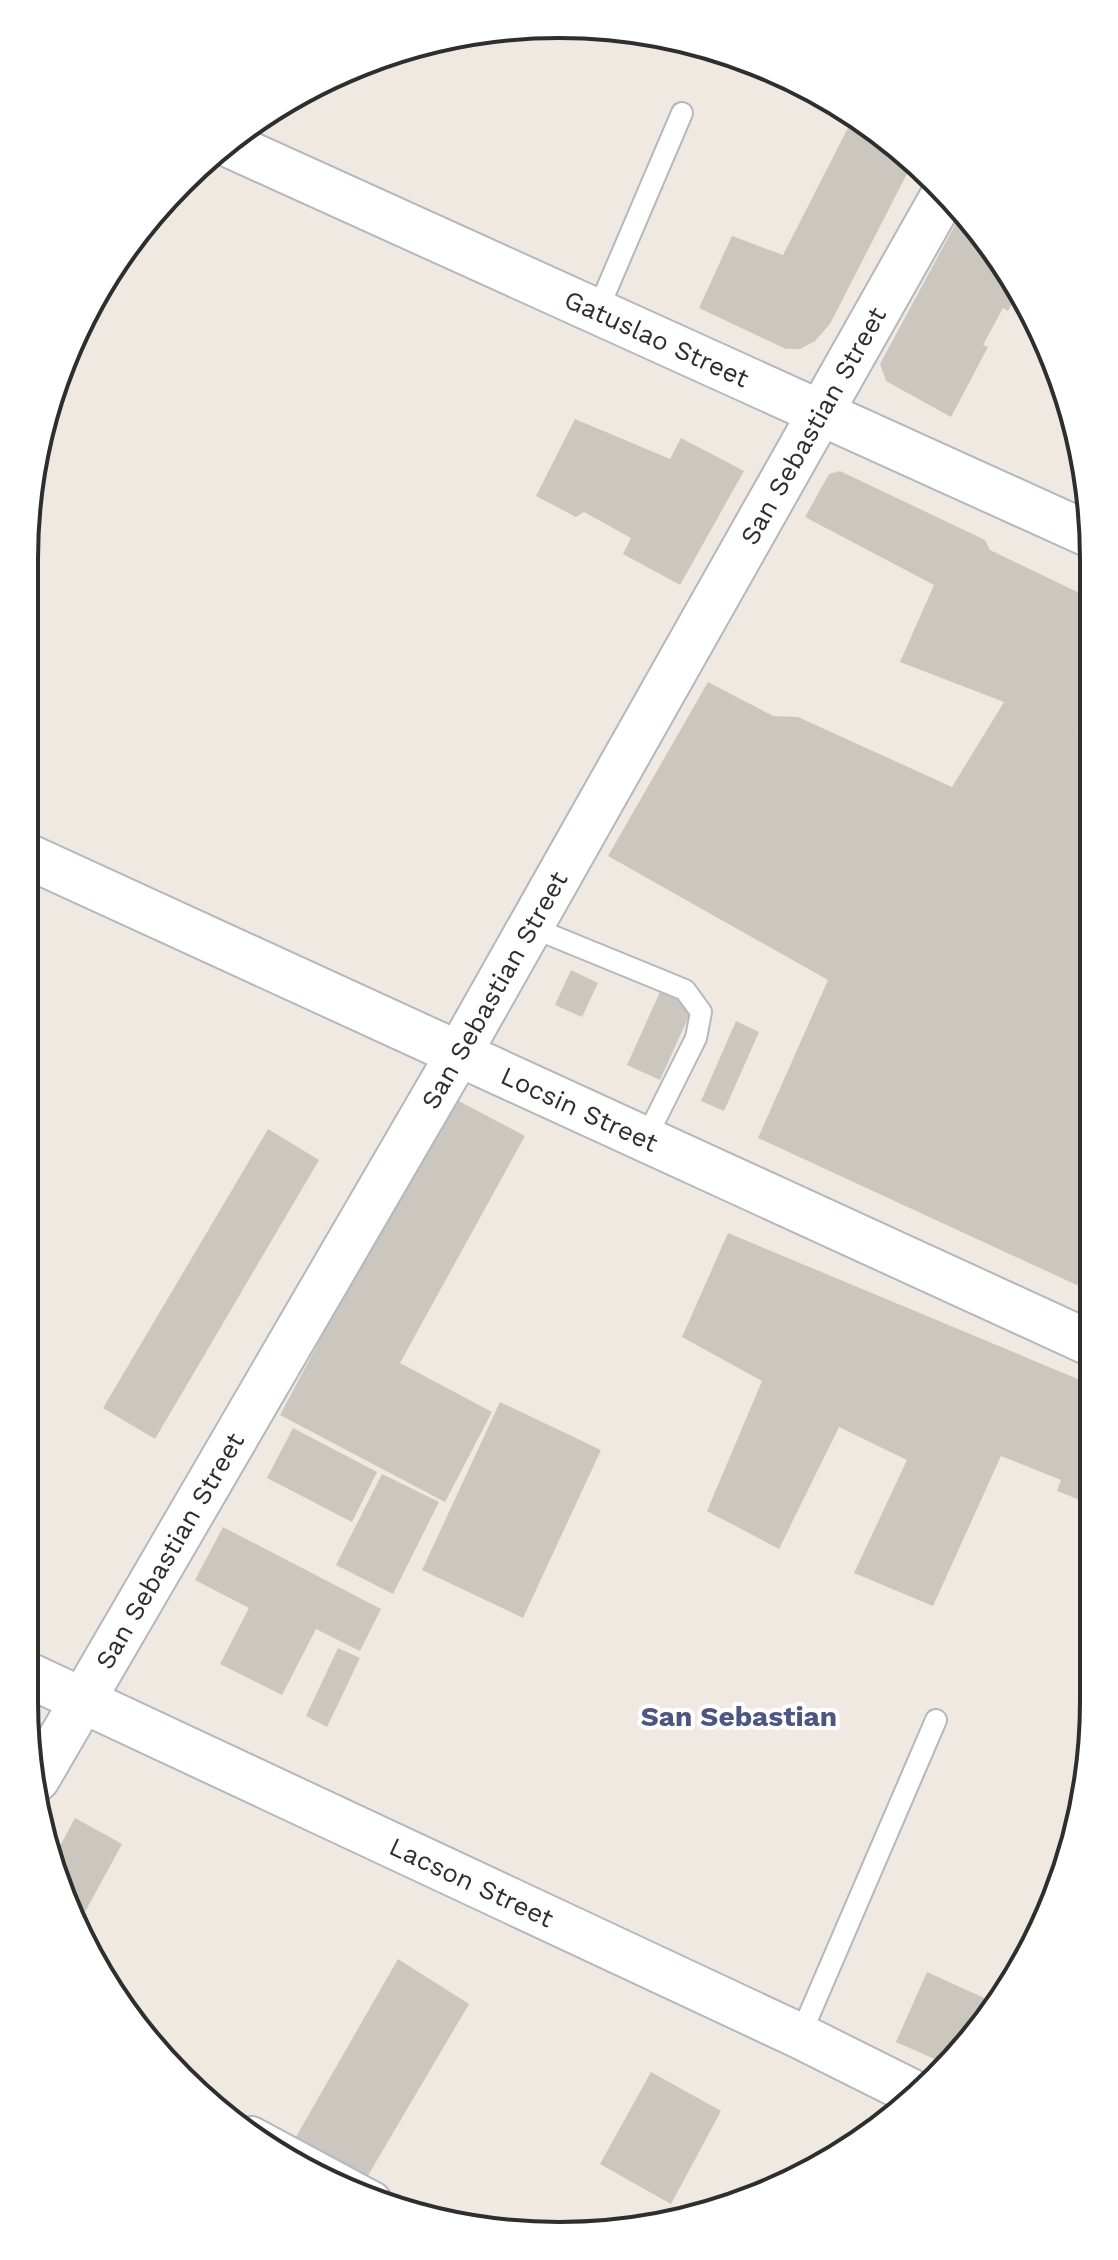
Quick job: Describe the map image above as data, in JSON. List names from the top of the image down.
{
  "streets": {
    "street": [
      "Gatuslao Street",
      "San Sebastian Street",
      "Locsin Street",
      "Lacson Street"
    ]
  },
  "crossings": [
    ["Gatuslao Street", "San Sebastian Street"],
    ["San Sebastian Street", "Locsin Street"],
    ["San Sebastian Street", "Lacson Street"]
  ],
  "districts": ["San Sebastian"]
}
